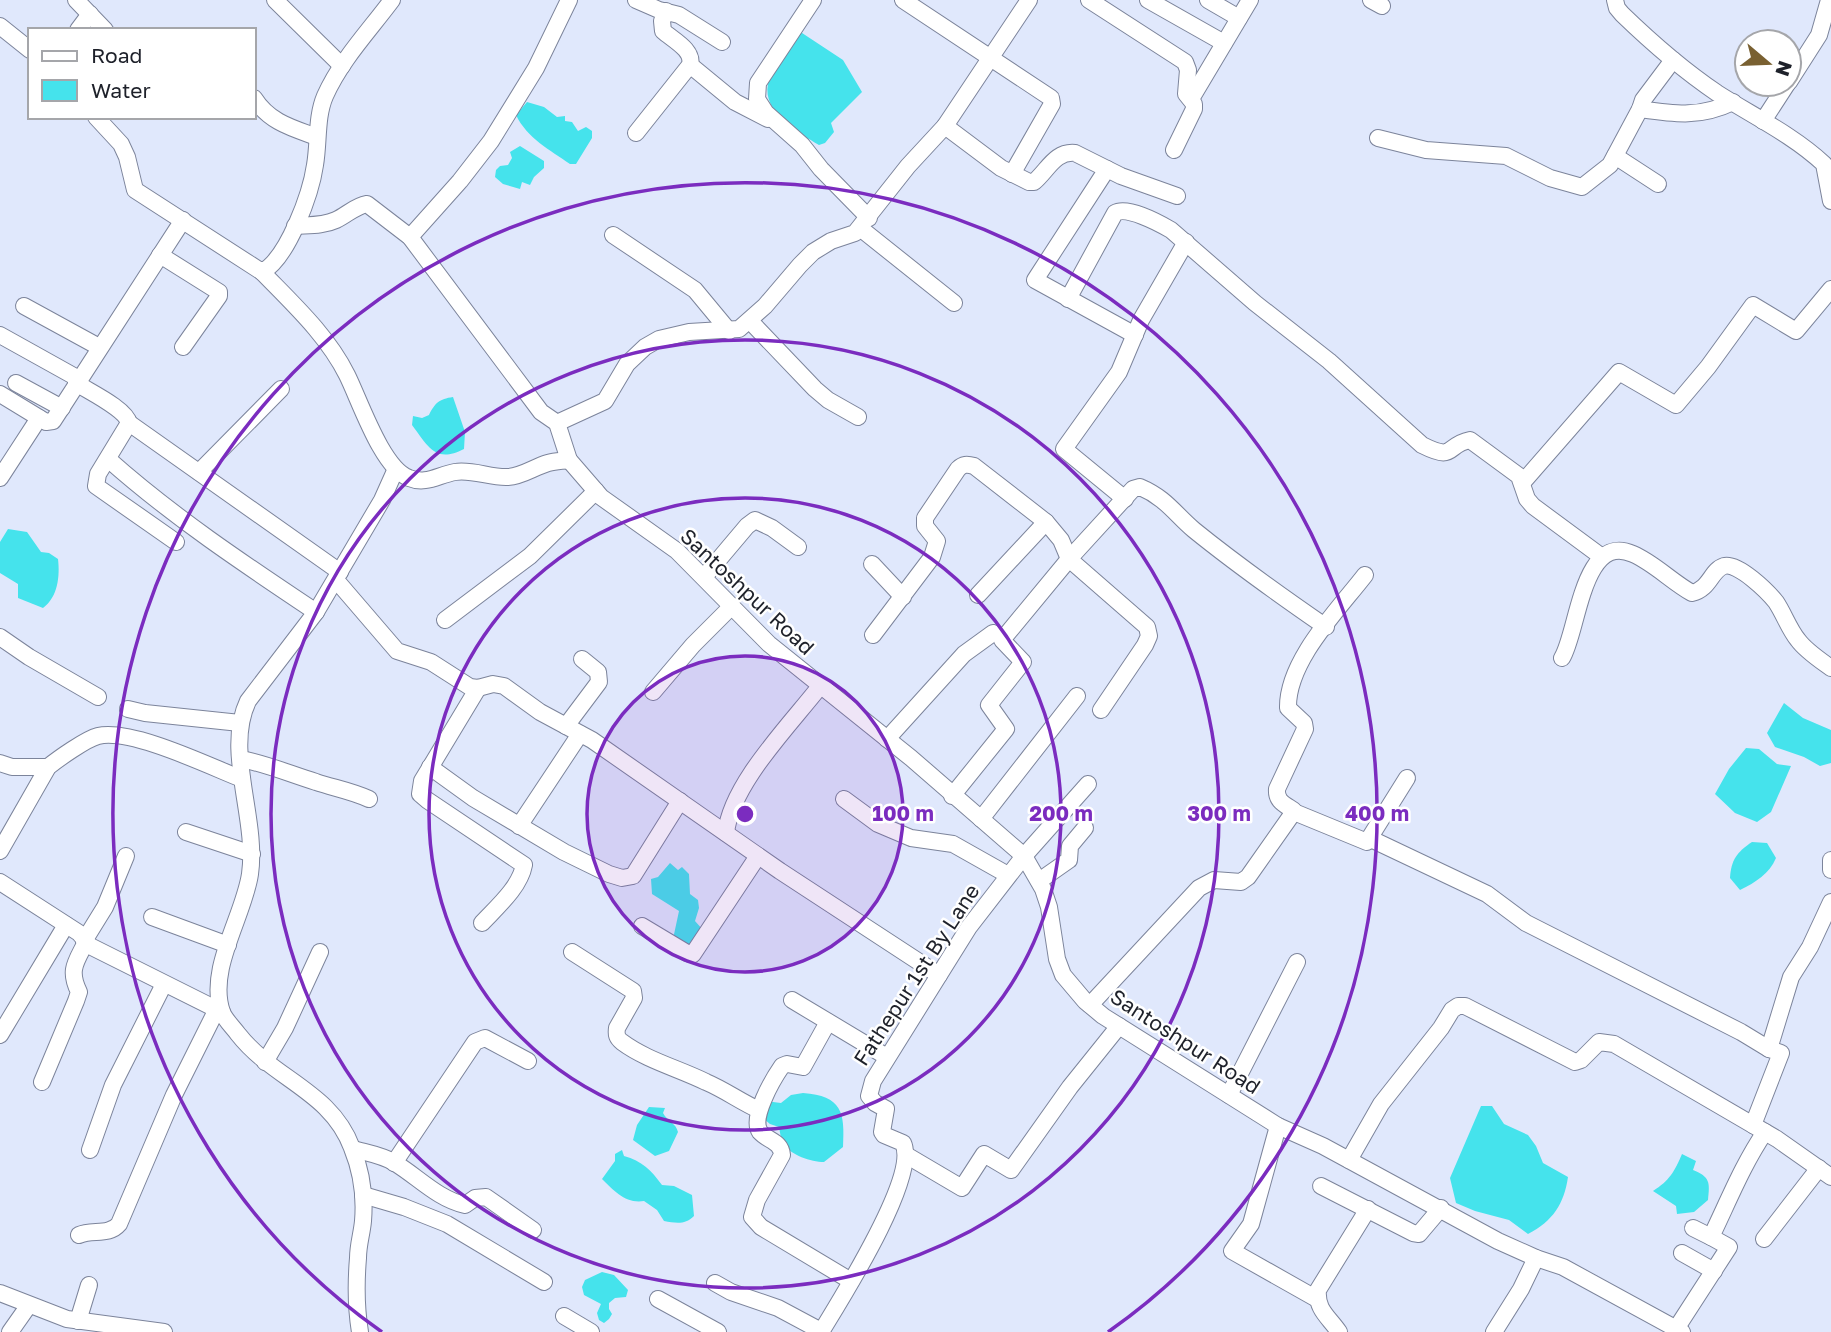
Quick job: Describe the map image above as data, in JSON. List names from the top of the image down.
{
  "streets": {
    "street": ["Santoshpur Road", "Fathepur 1st By Lane"]
  },
  "crossings": [
    ["Santoshpur Road", "Fathepur 1st By Lane"]
  ],
  "legend": ["Road", "Water"],
  "north": "right",
  "rings": [
    "100 m",
    "200 m",
    "300 m",
    "400 m"
  ]
}
